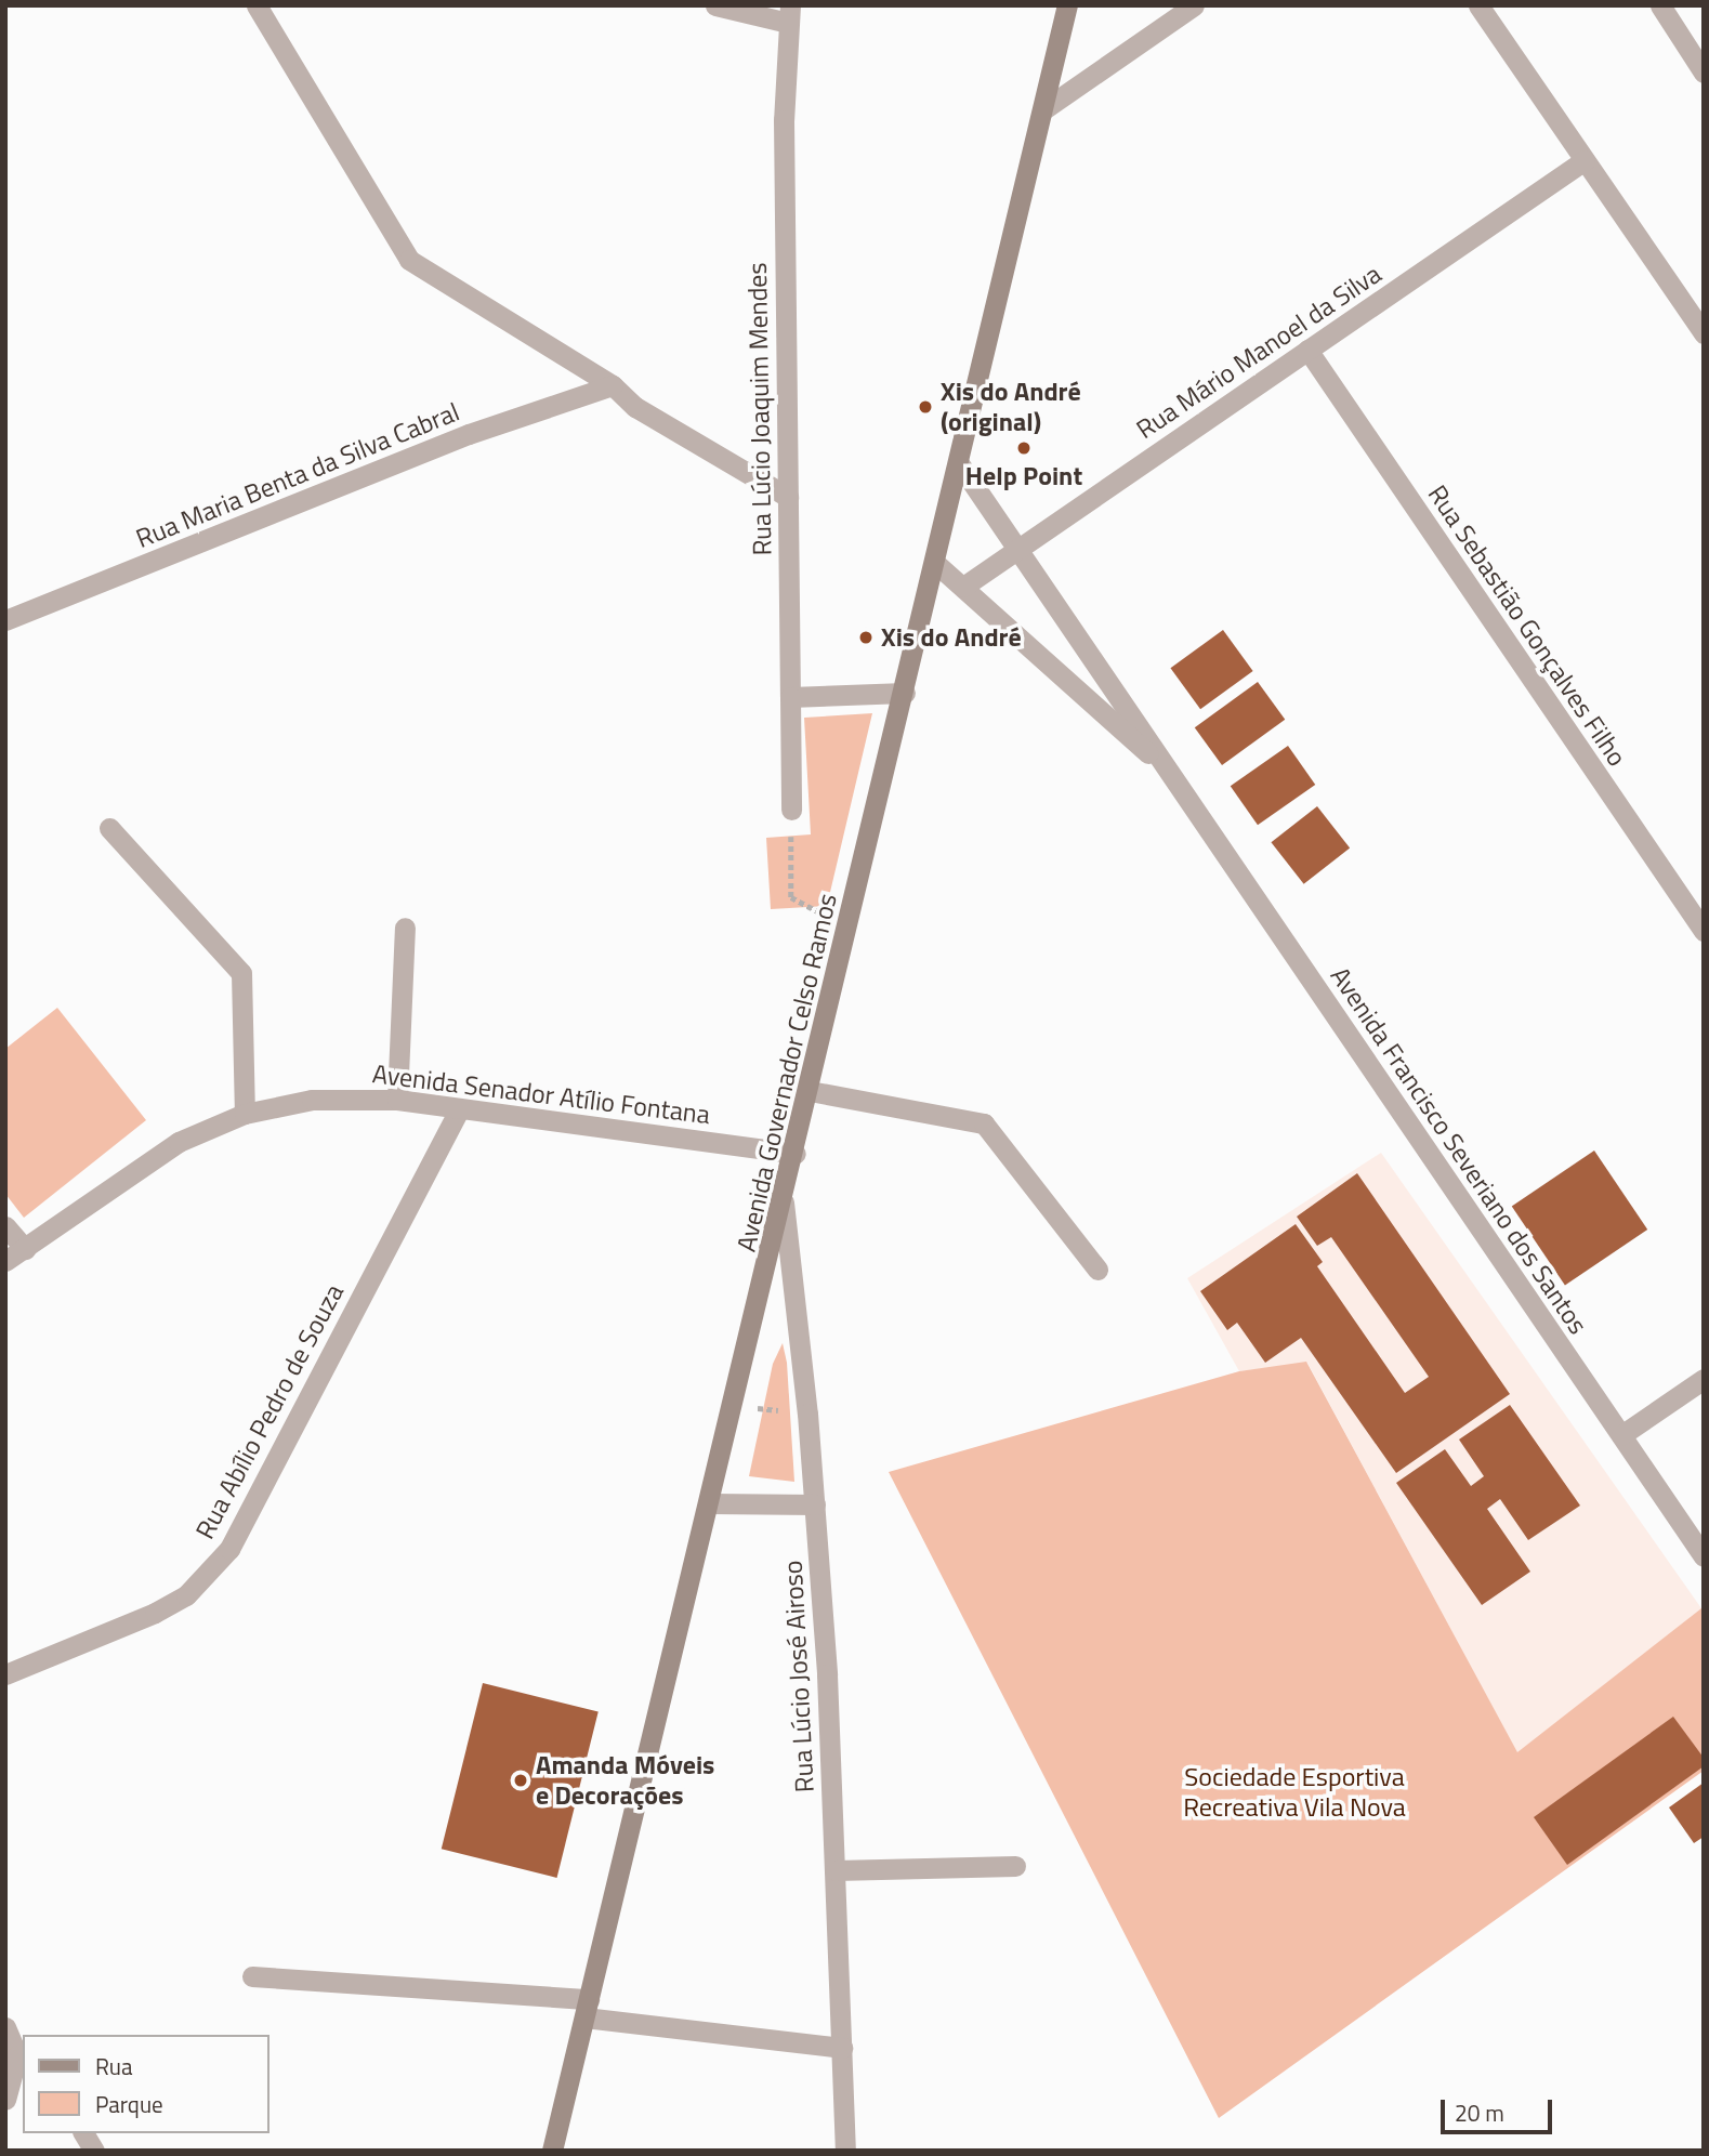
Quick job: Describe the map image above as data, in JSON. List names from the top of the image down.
{
  "streets": {
    "main road": ["Avenida Governador Celso Ramos"],
    "street": [
      "Rua Mário Manoel da Silva",
      "Rua Lúcio Joaquim Mendes",
      "Rua Maria Benta da Silva Cabral",
      "Rua Sebastião Gonçalves Filho",
      "Avenida Senador Atílio Fontana",
      "Avenida Francisco Severiano dos Santos",
      "Rua Abílio Pedro de Souza",
      "Rua Lúcio José Airoso"
    ]
  },
  "crossings": [
    ["Rua Mário Manoel da Silva", "Rua Sebastião Gonçalves Filho"],
    ["Rua Mário Manoel da Silva", "Avenida Francisco Severiano dos Santos"],
    ["Avenida Governador Celso Ramos", "Avenida Senador Atílio Fontana"],
    ["Avenida Governador Celso Ramos", "Avenida Francisco Severiano dos Santos"],
    ["Avenida Governador Celso Ramos", "Rua Lúcio José Airoso"],
    ["Avenida Senador Atílio Fontana", "Rua Abílio Pedro de Souza"]
  ],
  "parks": ["Sociedade Esportiva Recreativa Vila Nova"],
  "places": [
    "Xis do André (original)",
    "Help Point",
    "Xis do André",
    "Amanda Móveis e Decorações"
  ],
  "legend": ["Rua", "Parque"],
  "scale_bar": "20 m"
}
